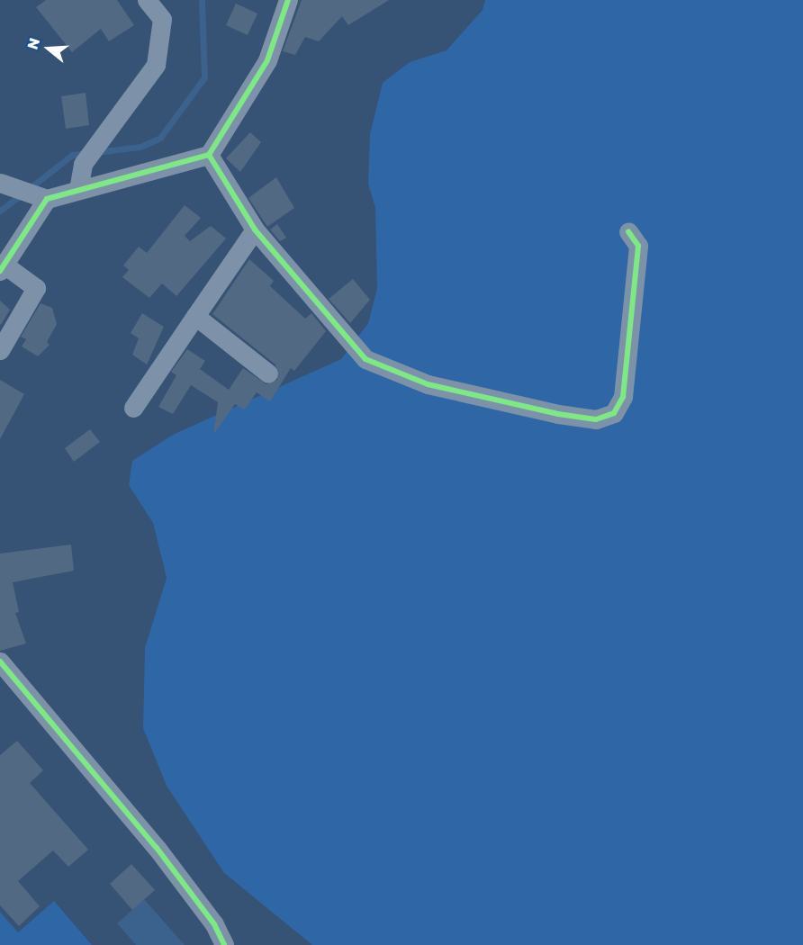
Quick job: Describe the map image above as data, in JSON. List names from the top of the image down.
{
  "north": "left"
}
